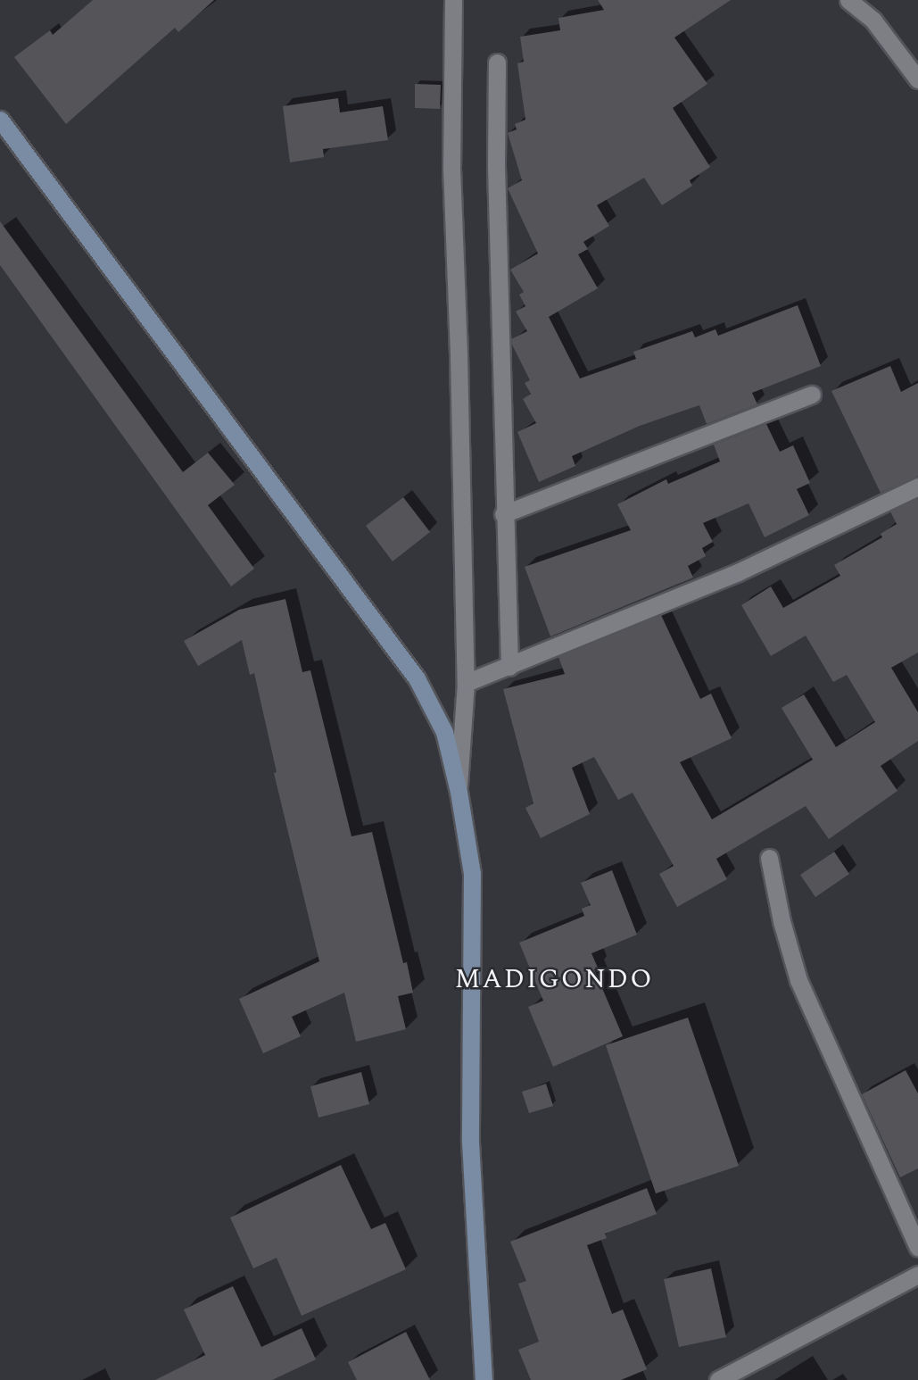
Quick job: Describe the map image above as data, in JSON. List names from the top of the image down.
{
  "districts": ["MADIGONDO"]
}
